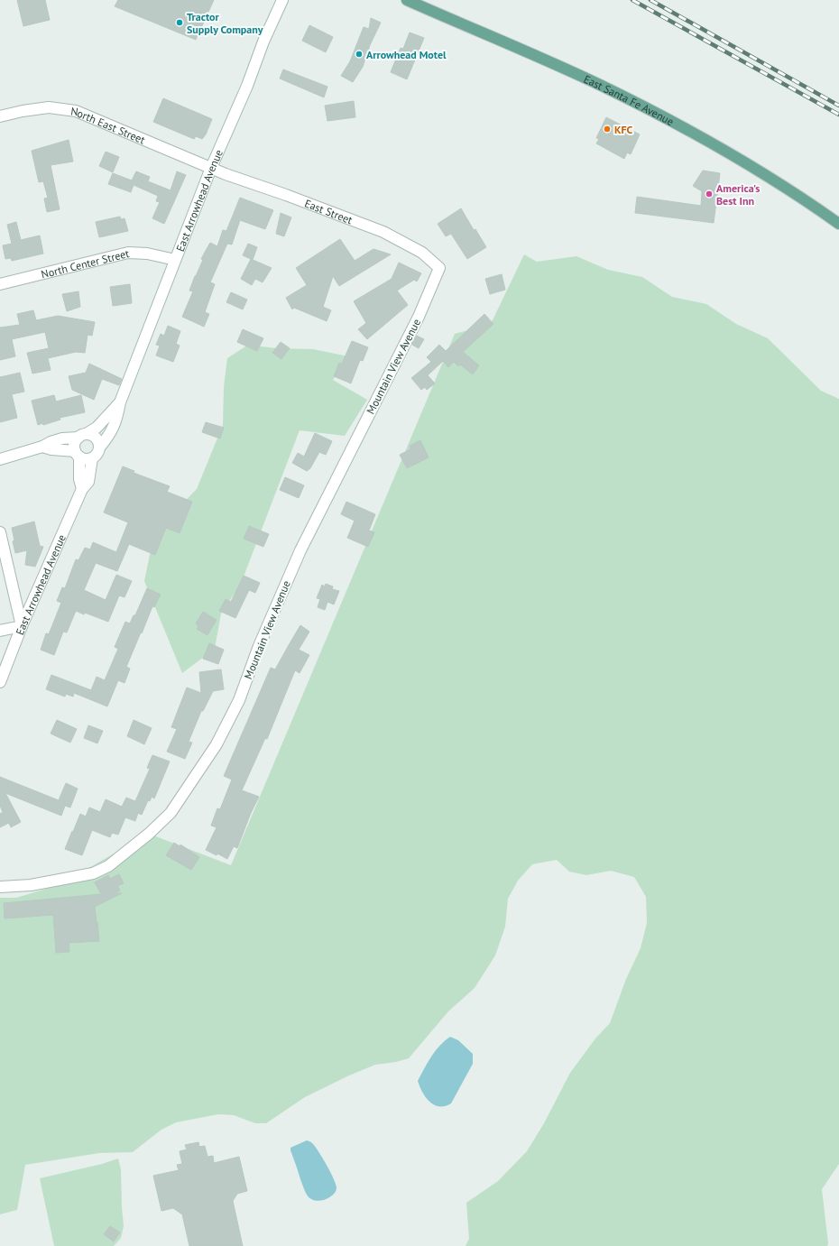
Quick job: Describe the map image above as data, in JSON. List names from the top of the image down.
{
  "streets": {
    "main road": ["East Santa Fe Avenue"],
    "street": [
      "North East Street",
      "East Arrowhead Avenue",
      "East Street",
      "North Center Street",
      "Mountain View Avenue"
    ]
  },
  "crossings": [
    ["North East Street", "East Arrowhead Avenue"],
    ["North East Street", "East Street"],
    ["East Arrowhead Avenue", "East Street"],
    ["East Street", "Mountain View Avenue"]
  ],
  "places": [
    "Tractor Supply Company",
    "Arrowhead Motel",
    "KFC",
    "America's Best Inn"
  ]
}
